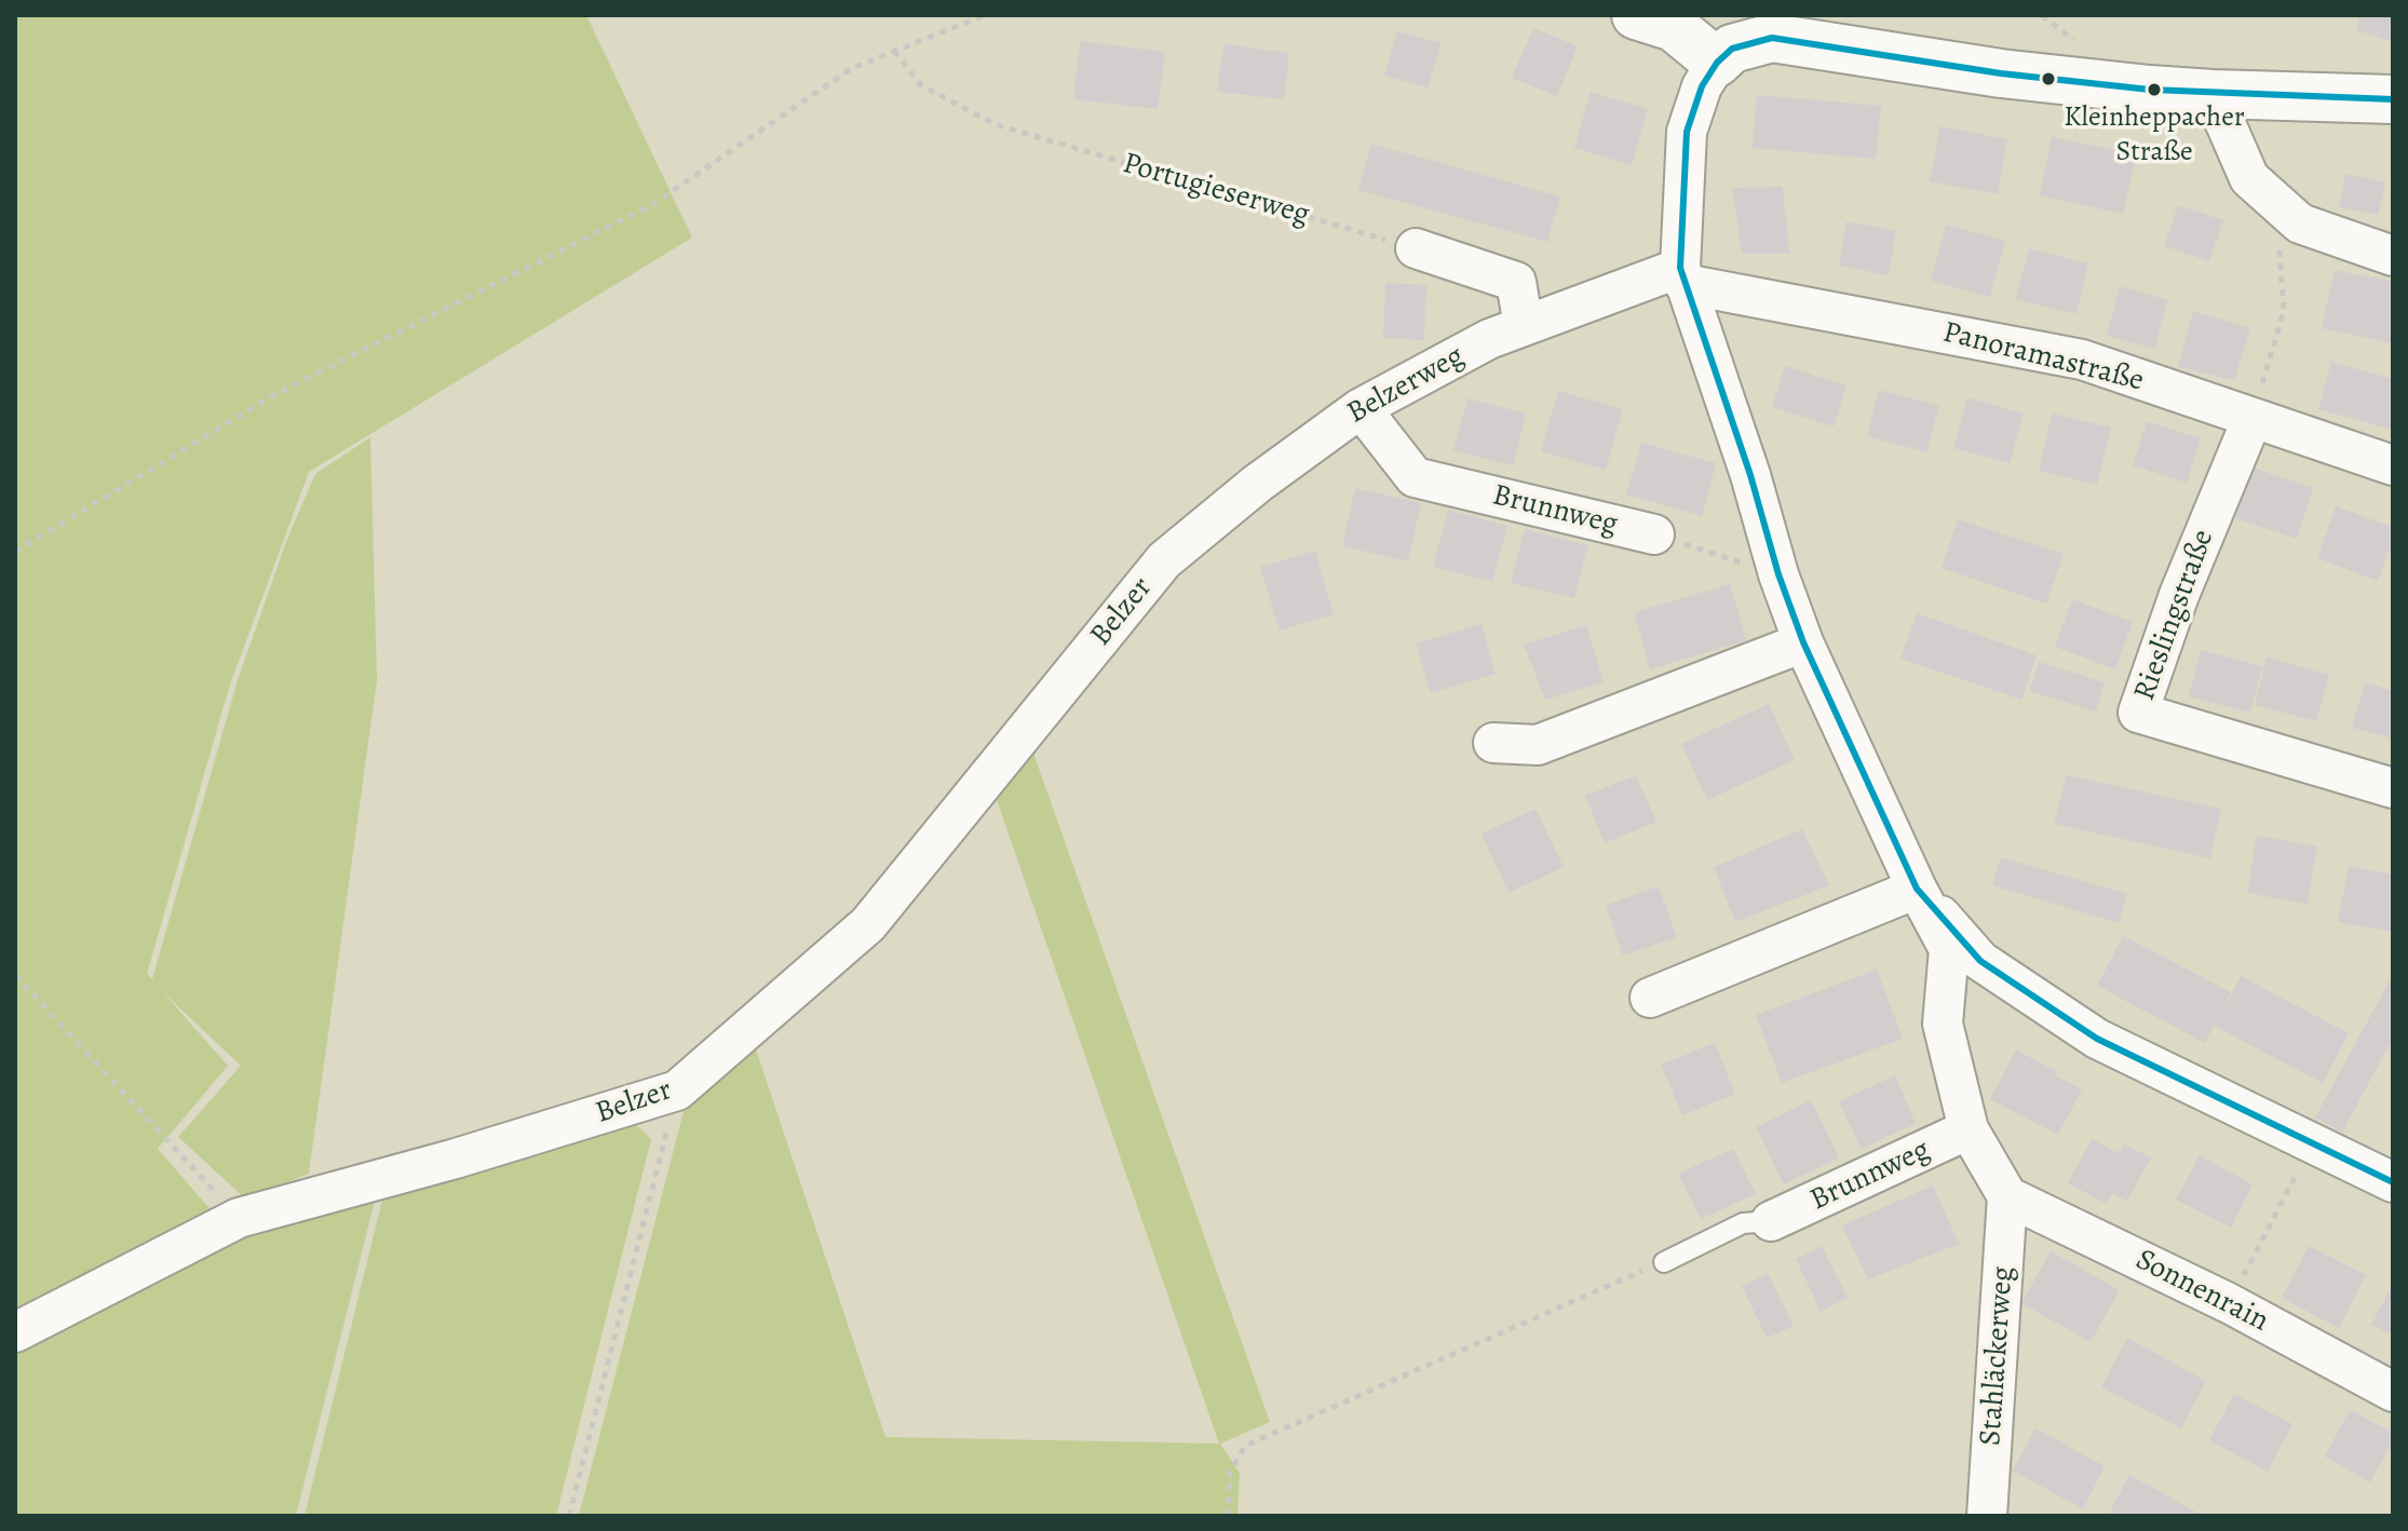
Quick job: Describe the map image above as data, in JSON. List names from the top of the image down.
{
  "streets": {
    "street": [
      "Panoramastraße",
      "Belzerweg",
      "Brunnweg",
      "Belzer",
      "Rieslingstraße",
      "Sonnenrain",
      "Stahläckerweg"
    ],
    "path": ["Portugieserweg"]
  },
  "crossings": [
    ["Panoramastraße", "Belzerweg"],
    ["Panoramastraße", "Brunnweg"],
    ["Panoramastraße", "Rieslingstraße"],
    ["Belzerweg", "Brunnweg"],
    ["Belzerweg", "Belzer"],
    ["Brunnweg", "Sonnenrain"],
    ["Brunnweg", "Stahläckerweg"],
    ["Sonnenrain", "Stahläckerweg"]
  ],
  "places": ["Kleinheppacher Straße"]
}
